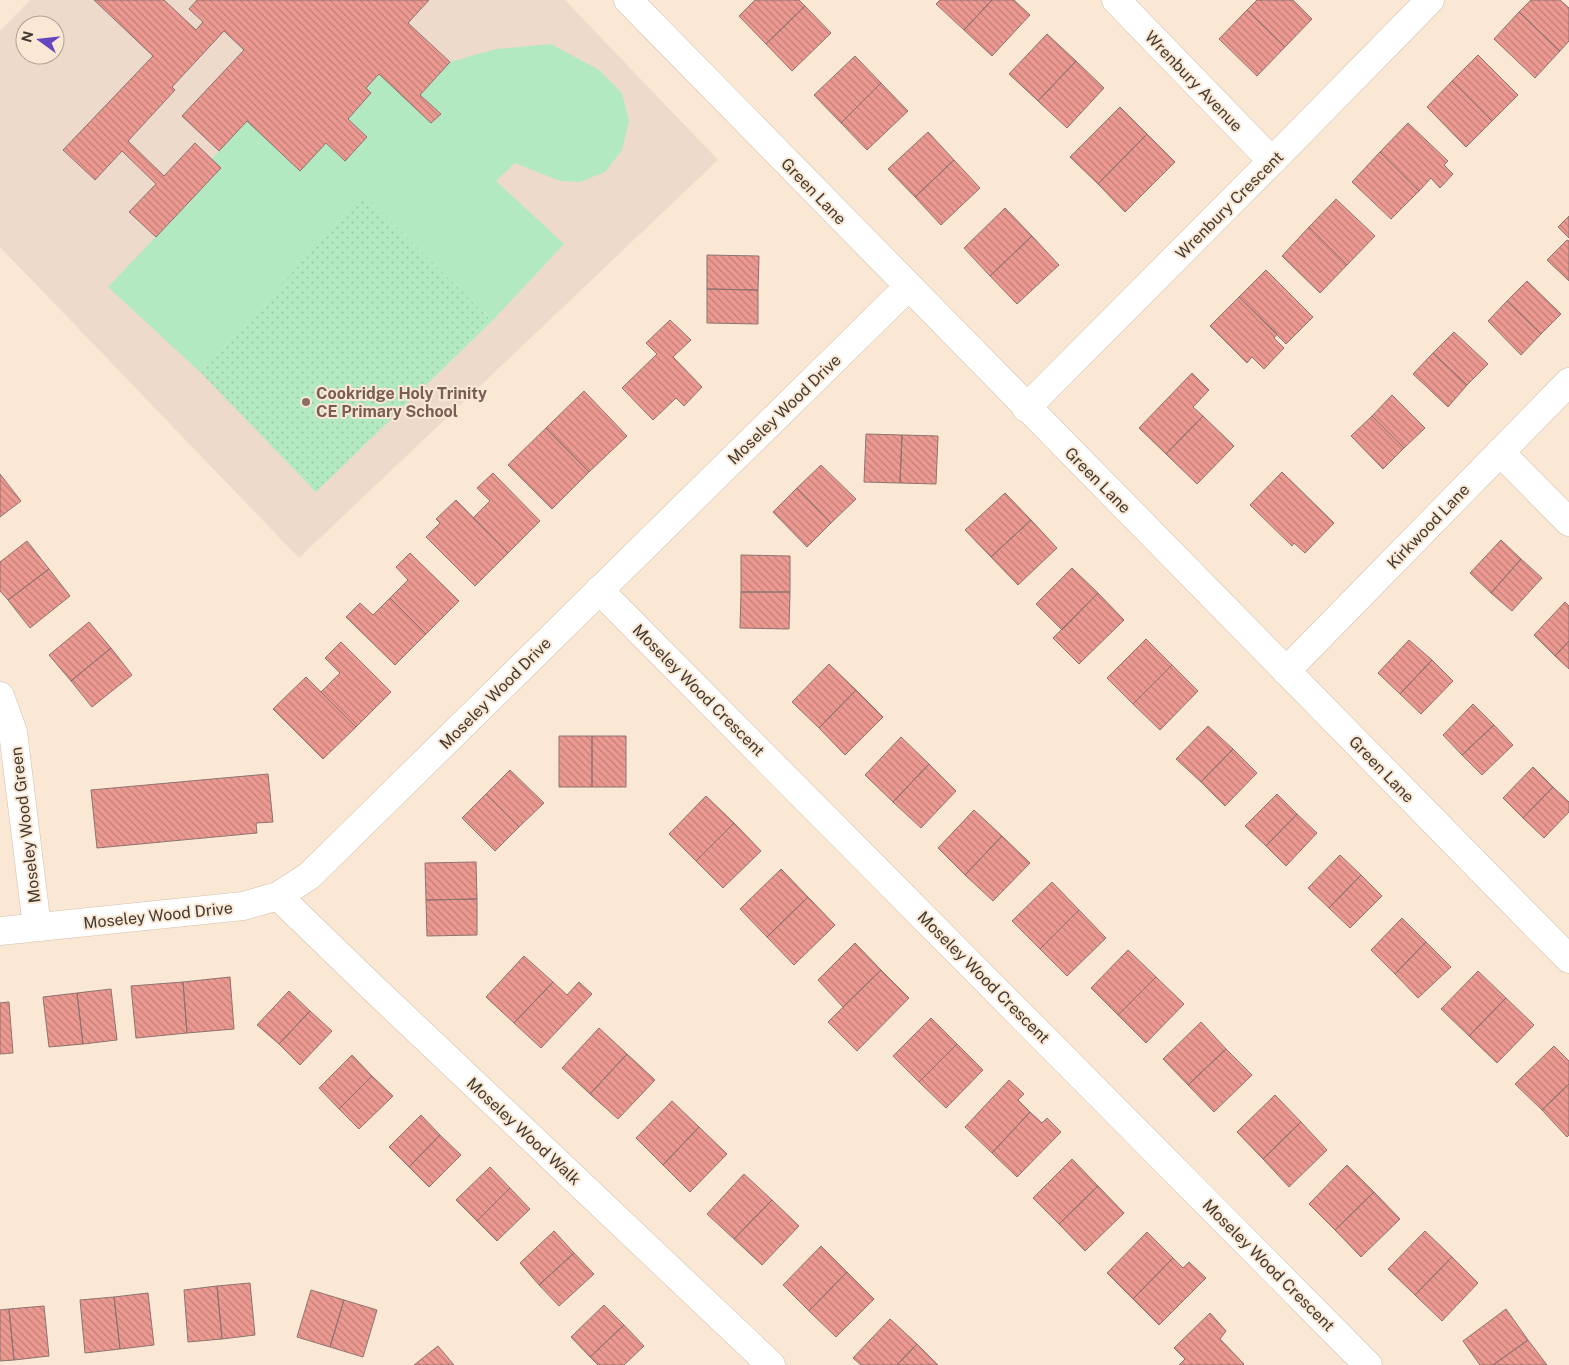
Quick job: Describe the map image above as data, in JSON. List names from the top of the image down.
{
  "streets": {
    "street": [
      "Wrenbury Avenue",
      "Green Lane",
      "Wrenbury Crescent",
      "Moseley Wood Drive",
      "Kirkwood Lane",
      "Moseley Wood Crescent",
      "Moseley Wood Green",
      "Moseley Wood Walk"
    ]
  },
  "crossings": [
    ["Wrenbury Avenue", "Wrenbury Crescent"],
    ["Green Lane", "Wrenbury Crescent"],
    ["Green Lane", "Moseley Wood Drive"],
    ["Green Lane", "Kirkwood Lane"],
    ["Moseley Wood Drive", "Moseley Wood Crescent"],
    ["Moseley Wood Drive", "Moseley Wood Green"],
    ["Moseley Wood Drive", "Moseley Wood Walk"]
  ],
  "places": ["Cookridge Holy Trinity CE Primary School"],
  "north": "left"
}
